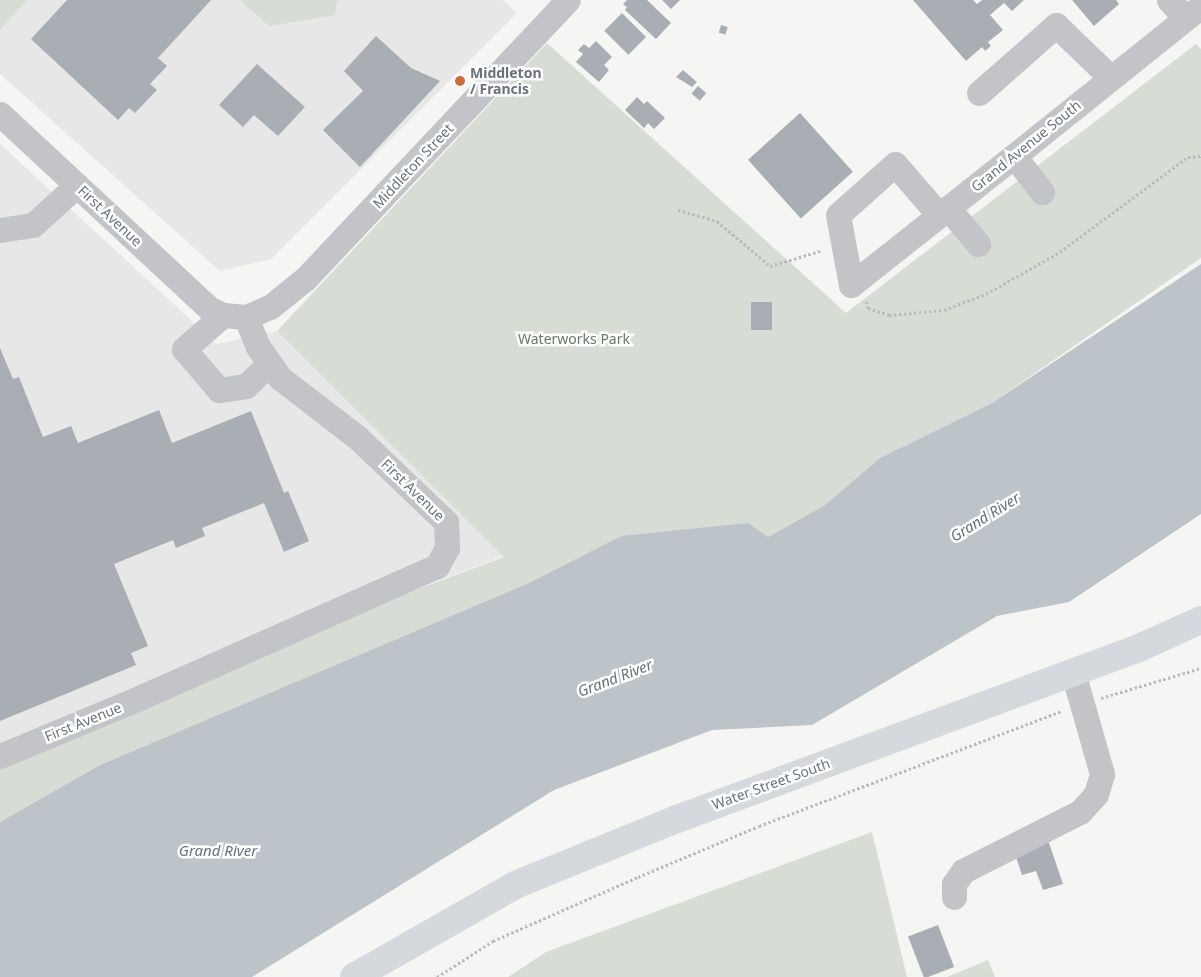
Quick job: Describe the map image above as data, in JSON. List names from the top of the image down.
{
  "streets": {
    "main road": ["Water Street South"],
    "street": ["Grand Avenue South", "Middleton Street", "First Avenue"]
  },
  "crossings": [
    ["Middleton Street", "First Avenue"]
  ],
  "water": ["Grand River"],
  "parks": ["Waterworks Park"],
  "places": ["Middleton / Francis"]
}
